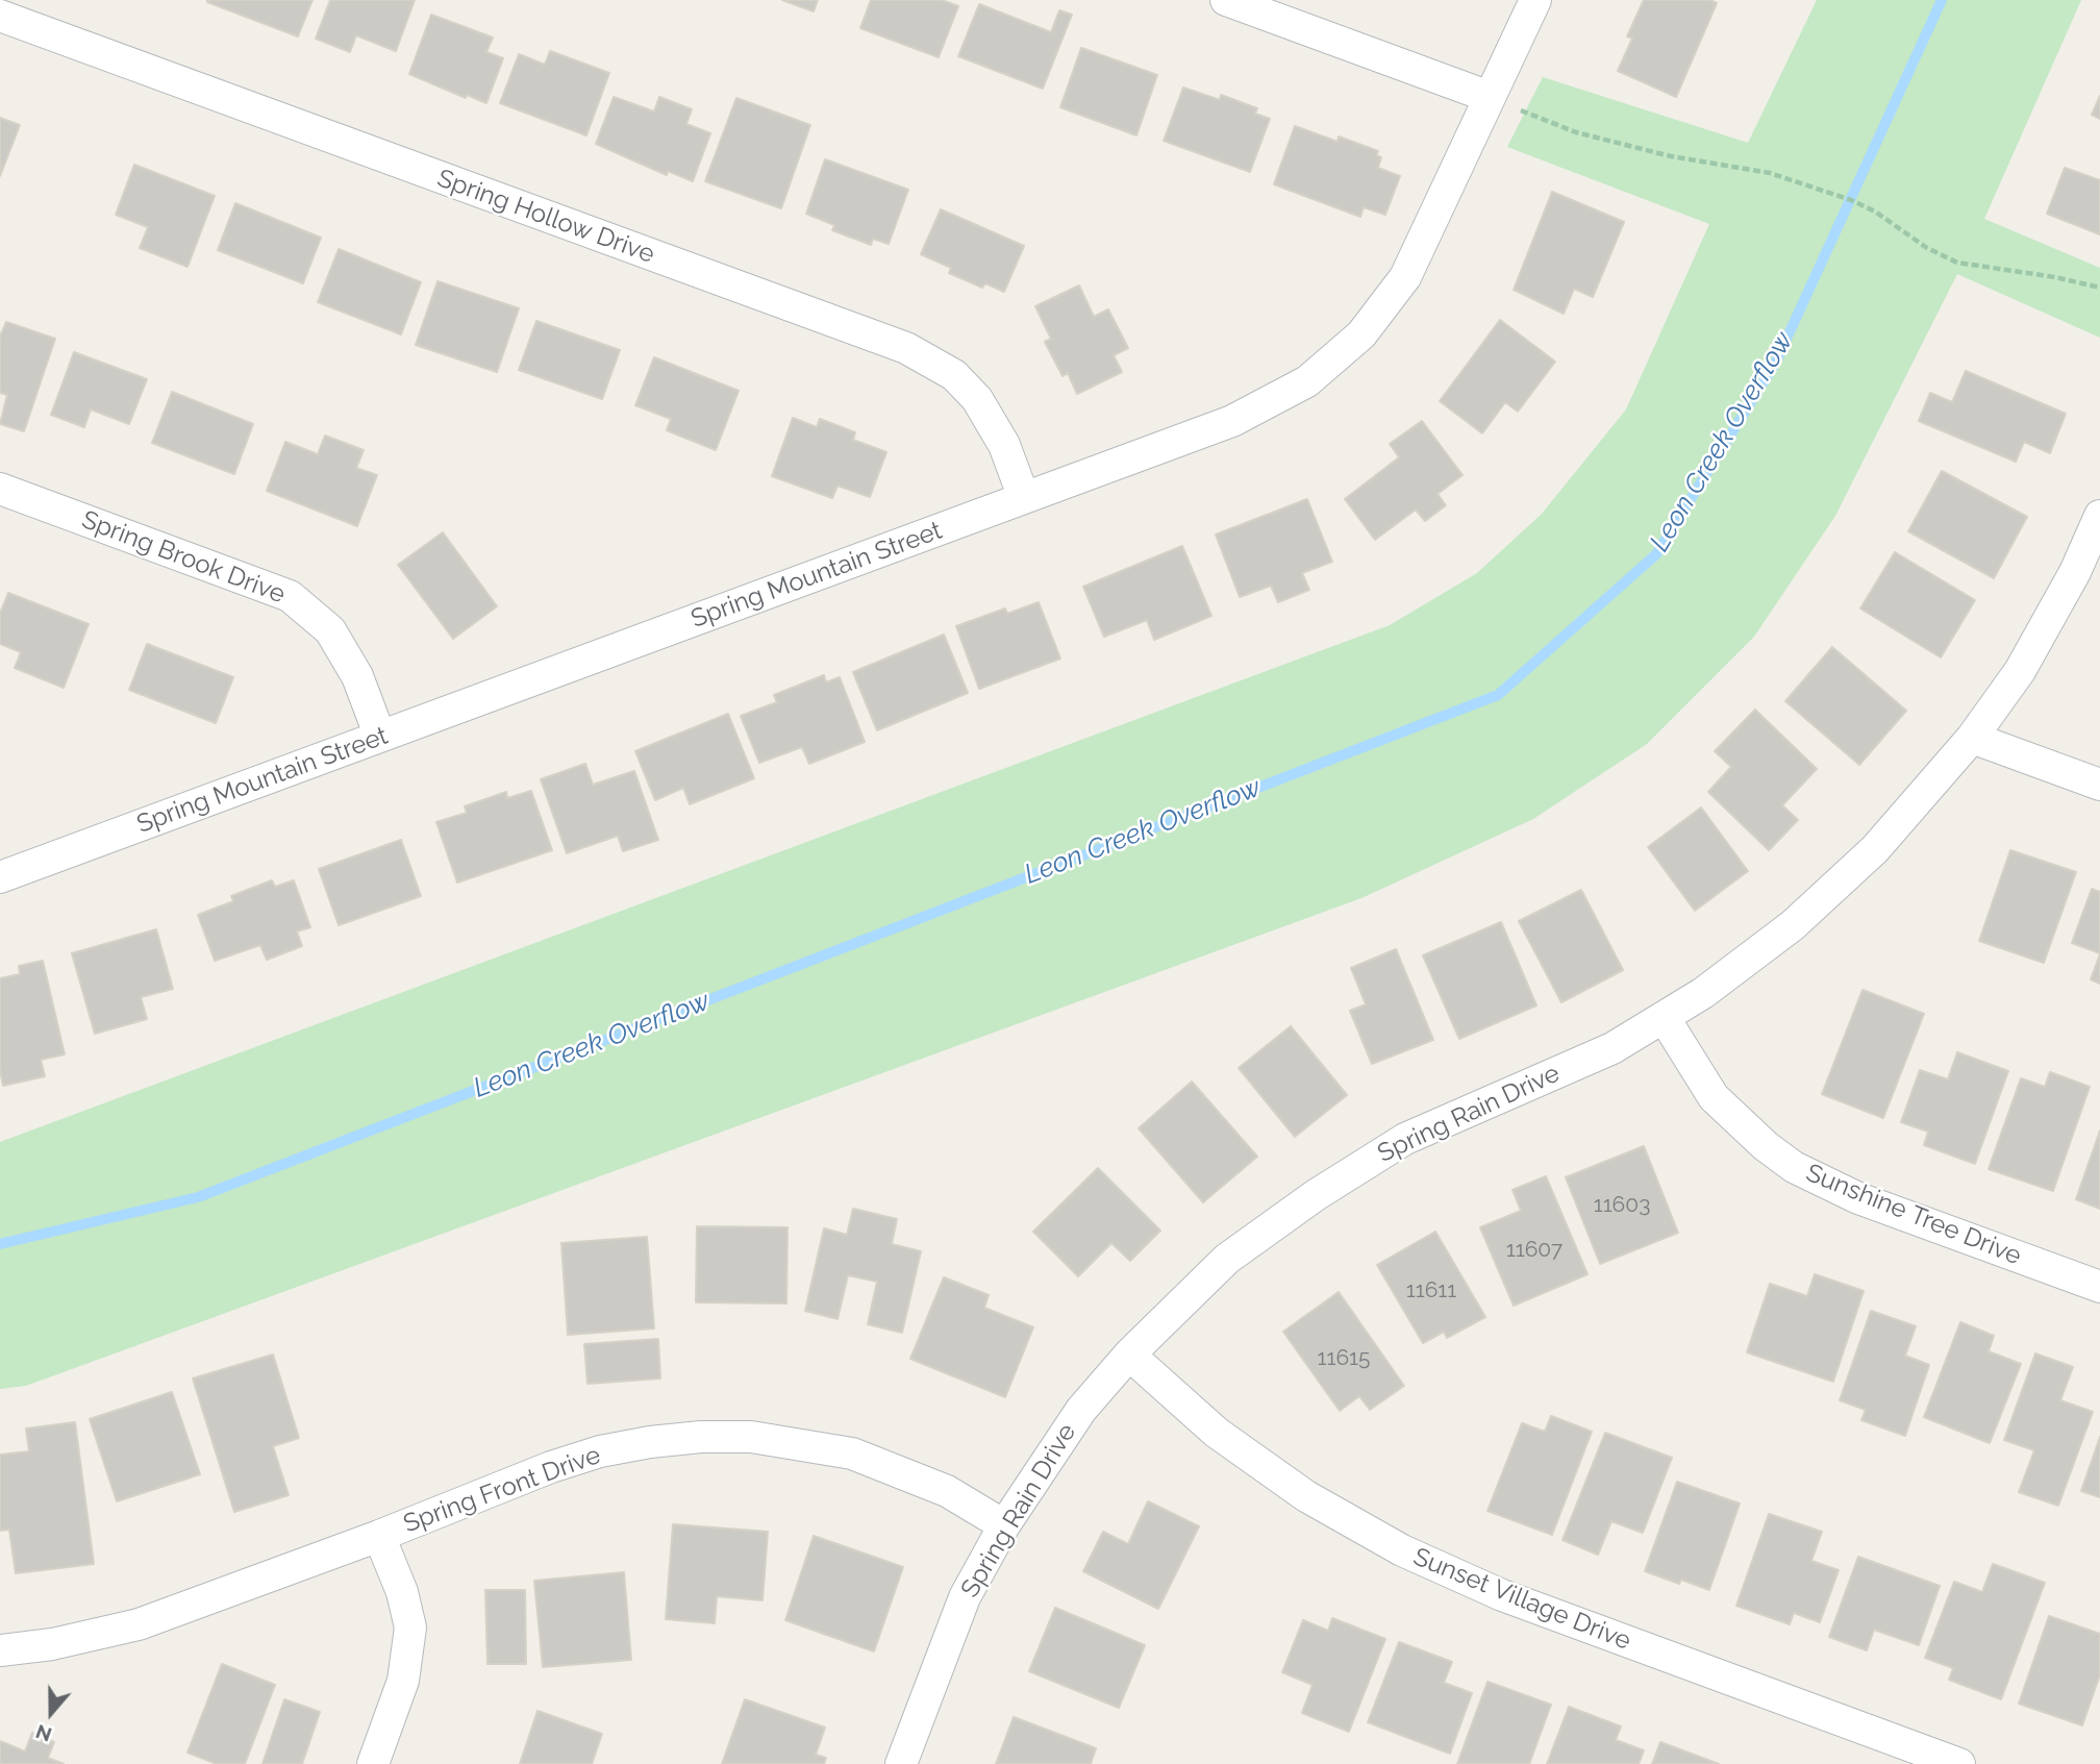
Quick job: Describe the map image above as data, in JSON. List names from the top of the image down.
{
  "streets": {
    "street": [
      "Spring Hollow Drive",
      "Spring Brook Drive",
      "Spring Mountain Street",
      "Spring Rain Drive",
      "Sunshine Tree Drive",
      "Spring Front Drive",
      "Sunset Village Drive"
    ]
  },
  "crossings": [
    ["Spring Hollow Drive", "Spring Mountain Street"],
    ["Spring Brook Drive", "Spring Mountain Street"],
    ["Spring Rain Drive", "Sunshine Tree Drive"],
    ["Spring Rain Drive", "Spring Front Drive"],
    ["Spring Rain Drive", "Sunset Village Drive"]
  ],
  "water": ["Leon Creek Overflow"],
  "house_numbers": [
    "11603",
    "11607",
    "11611",
    "11615"
  ],
  "north": "bottom"
}
